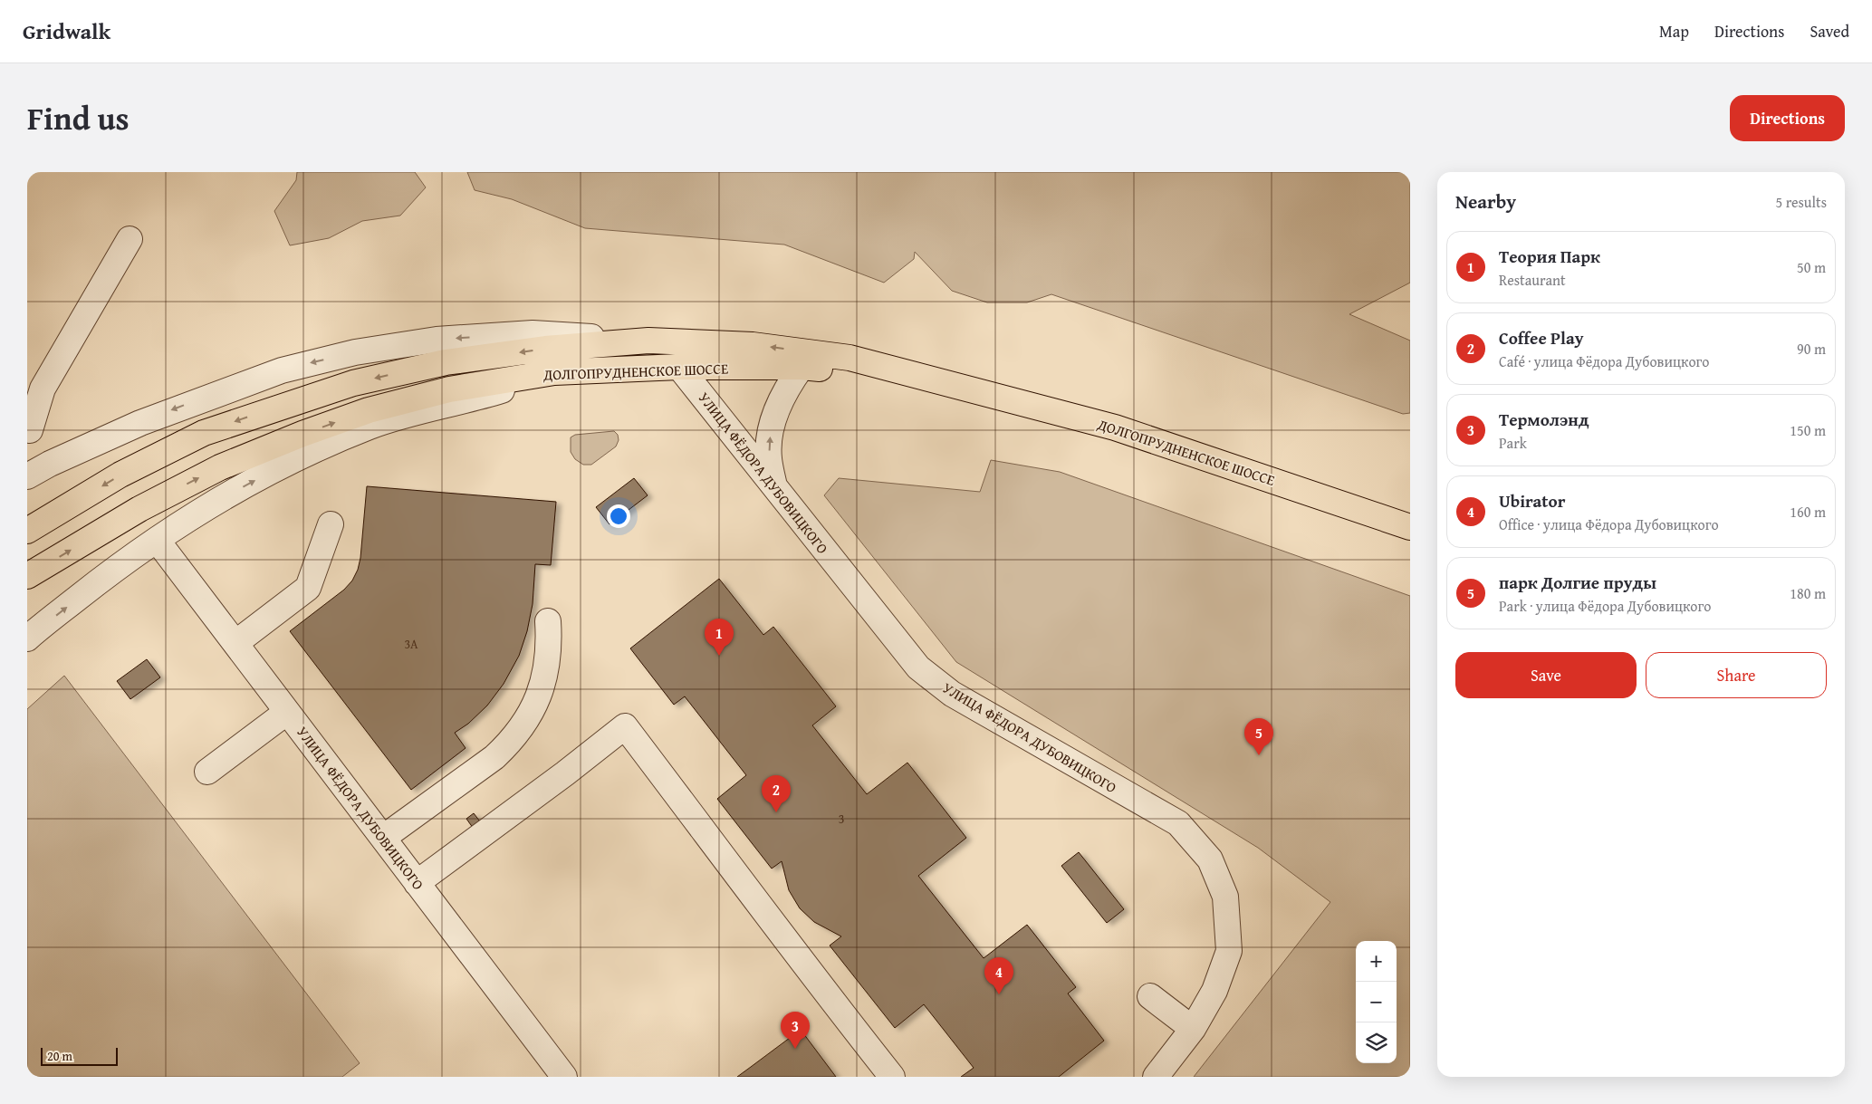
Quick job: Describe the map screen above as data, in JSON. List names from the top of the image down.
{
  "streets": {
    "main road": ["ДОЛГОПРУДНЕНСКОЕ ШОССЕ"],
    "street": ["УЛИЦА ФЁДОРА ДУБОВИЦКОГО"]
  },
  "crossings": [
    ["ДОЛГОПРУДНЕНСКОЕ ШОССЕ", "УЛИЦА ФЁДОРА ДУБОВИЦКОГО"]
  ],
  "house_numbers": ["3А", "3"],
  "scale_bar": "20 m",
  "page": {
    "header": "Gridwalk",
    "nav": ["Map", "Directions", "Saved"],
    "title": "Find us",
    "buttons": [
      "Directions",
      ["Save", "Share"]
    ],
    "heading": ["Nearby", "5 results"],
    "list": [
      {
        "mark": "1",
        "name": "Теория Парк",
        "note": "Restaurant",
        "value": "50 m"
      },
      {
        "mark": "2",
        "name": "Coffee Play",
        "note": "Café · улица Фёдора Дубовицкого",
        "value": "90 m"
      },
      {
        "mark": "3",
        "name": "Термолэнд",
        "note": "Park",
        "value": "150 m"
      },
      {
        "mark": "4",
        "name": "Ubirator",
        "note": "Office · улица Фёдора Дубовицкого",
        "value": "160 m"
      },
      {
        "mark": "5",
        "name": "парк Долгие пруды",
        "note": "Park · улица Фёдора Дубовицкого",
        "value": "180 m"
      }
    ],
    "pins": [
      "1",
      "5",
      "2",
      "4",
      "3"
    ],
    "map_buttons": ["+", "−"],
    "scale": "20 m"
  }
}
